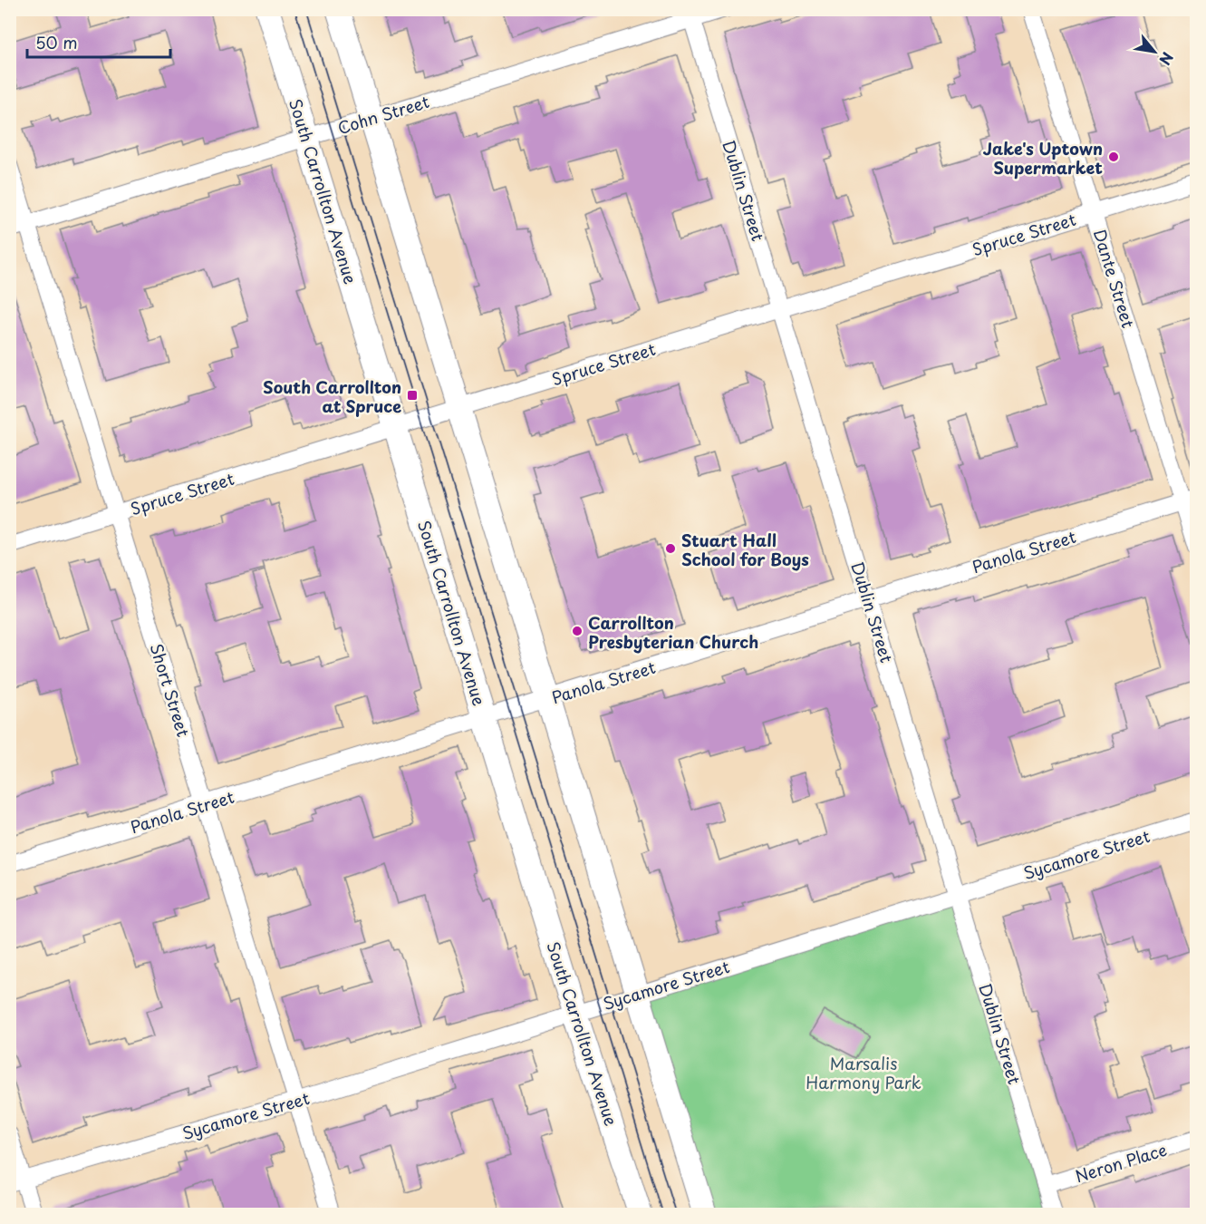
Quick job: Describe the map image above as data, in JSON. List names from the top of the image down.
{
  "streets": {
    "main road": ["South Carrollton Avenue"],
    "street": [
      "Cohn Street",
      "Dublin Street",
      "Spruce Street",
      "Dante Street",
      "Panola Street",
      "Short Street",
      "Sycamore Street",
      "Neron Place"
    ]
  },
  "crossings": [
    ["Cohn Street", "Dublin Street"],
    ["Cohn Street", "South Carrollton Avenue"],
    ["Cohn Street", "Short Street"],
    ["Dublin Street", "Spruce Street"],
    ["Dublin Street", "Panola Street"],
    ["Dublin Street", "Sycamore Street"],
    ["Dublin Street", "Neron Place"],
    ["South Carrollton Avenue", "Spruce Street"],
    ["South Carrollton Avenue", "Panola Street"],
    ["South Carrollton Avenue", "Sycamore Street"],
    ["Spruce Street", "Dante Street"],
    ["Spruce Street", "Short Street"],
    ["Dante Street", "Panola Street"],
    ["Panola Street", "Short Street"],
    ["Short Street", "Sycamore Street"]
  ],
  "parks": ["Marsalis Harmony Park"],
  "places": {
    "other": ["Jake's Uptown Supermarket", "Stuart Hall School for Boys", "Carrollton Presbyterian Church"],
    "transit": ["South Carrollton at Spruce"]
  },
  "scale_bar": "50 m",
  "north": "bottom right"
}
